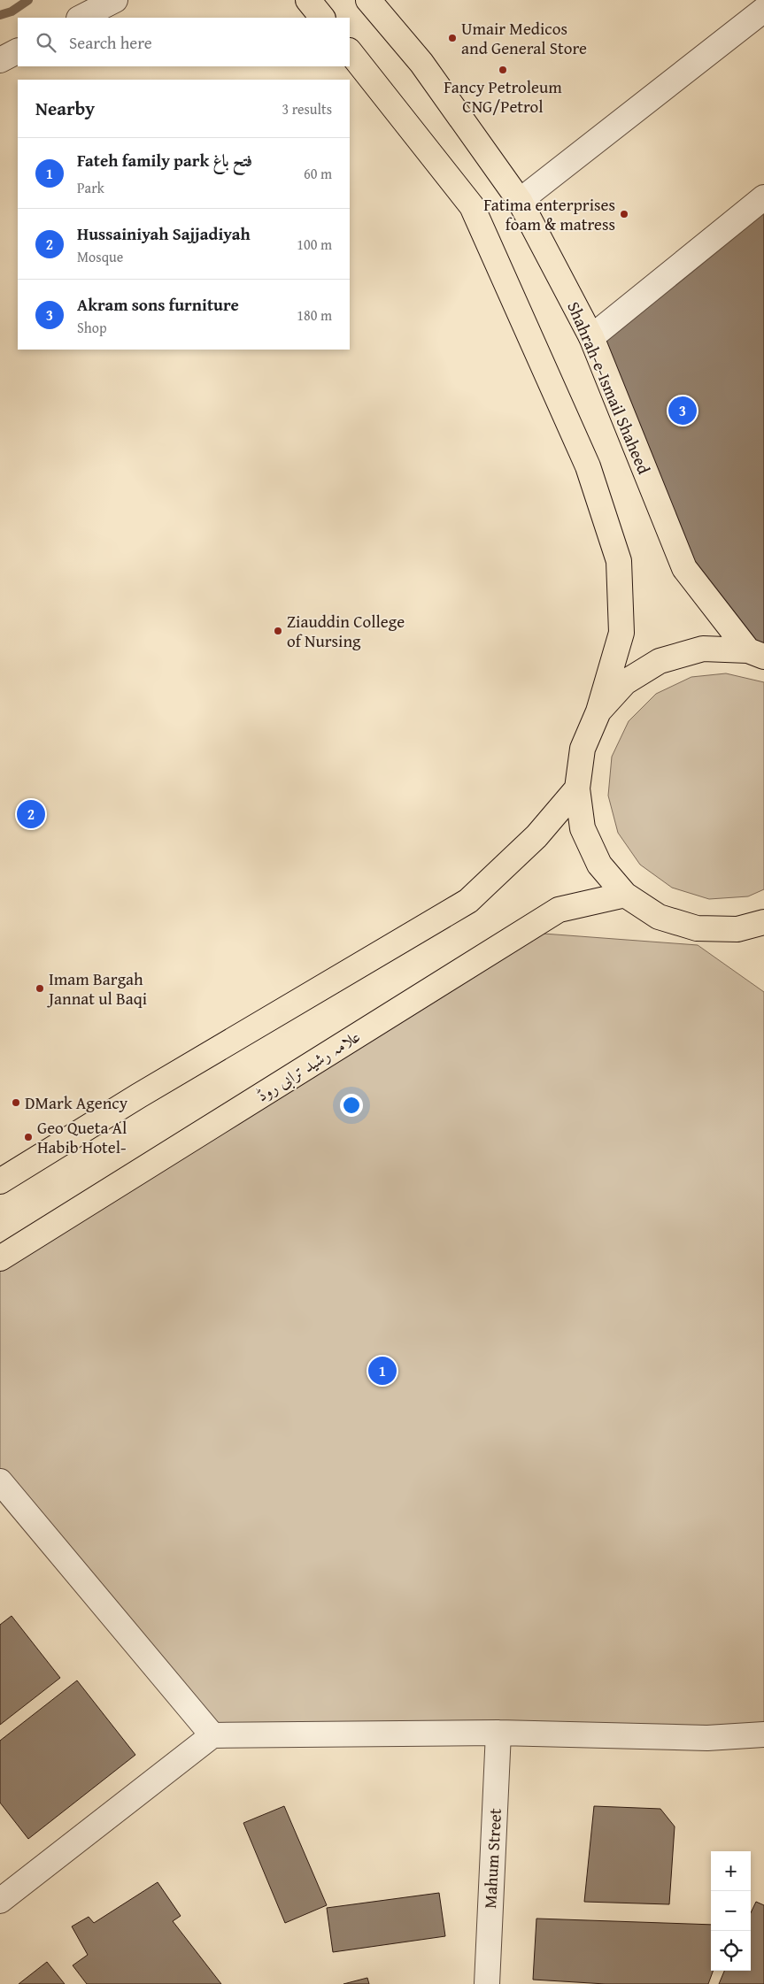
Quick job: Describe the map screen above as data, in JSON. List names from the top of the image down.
{
  "streets": {
    "main road": ["Shahrah-e-Ismail Shaheed", "علامہ رشید ترابی روڈ"],
    "street": ["Mahum Street"]
  },
  "places": [
    "Umair Medicos and General Store",
    "Fancy Petroleum CNG/Petrol",
    "Fatima enterprises foam & matress",
    "Ziauddin College of Nursing",
    "Imam Bargah Jannat ul Baqi",
    "DMark Agency",
    "Geo Queta Al Habib Hotel-"
  ],
  "page": {
    "search": "Search here",
    "heading": ["Nearby", "3 results"],
    "list": [
      {
        "mark": "1",
        "name": "Fateh family park فتح باغ",
        "note": "Park",
        "value": "60 m"
      },
      {
        "mark": "2",
        "name": "Hussainiyah Sajjadiyah",
        "note": "Mosque",
        "value": "100 m"
      },
      {
        "mark": "3",
        "name": "Akram sons furniture",
        "note": "Shop",
        "value": "180 m"
      }
    ],
    "pins": ["3", "2", "1"],
    "map_buttons": ["+", "−"]
  }
}
